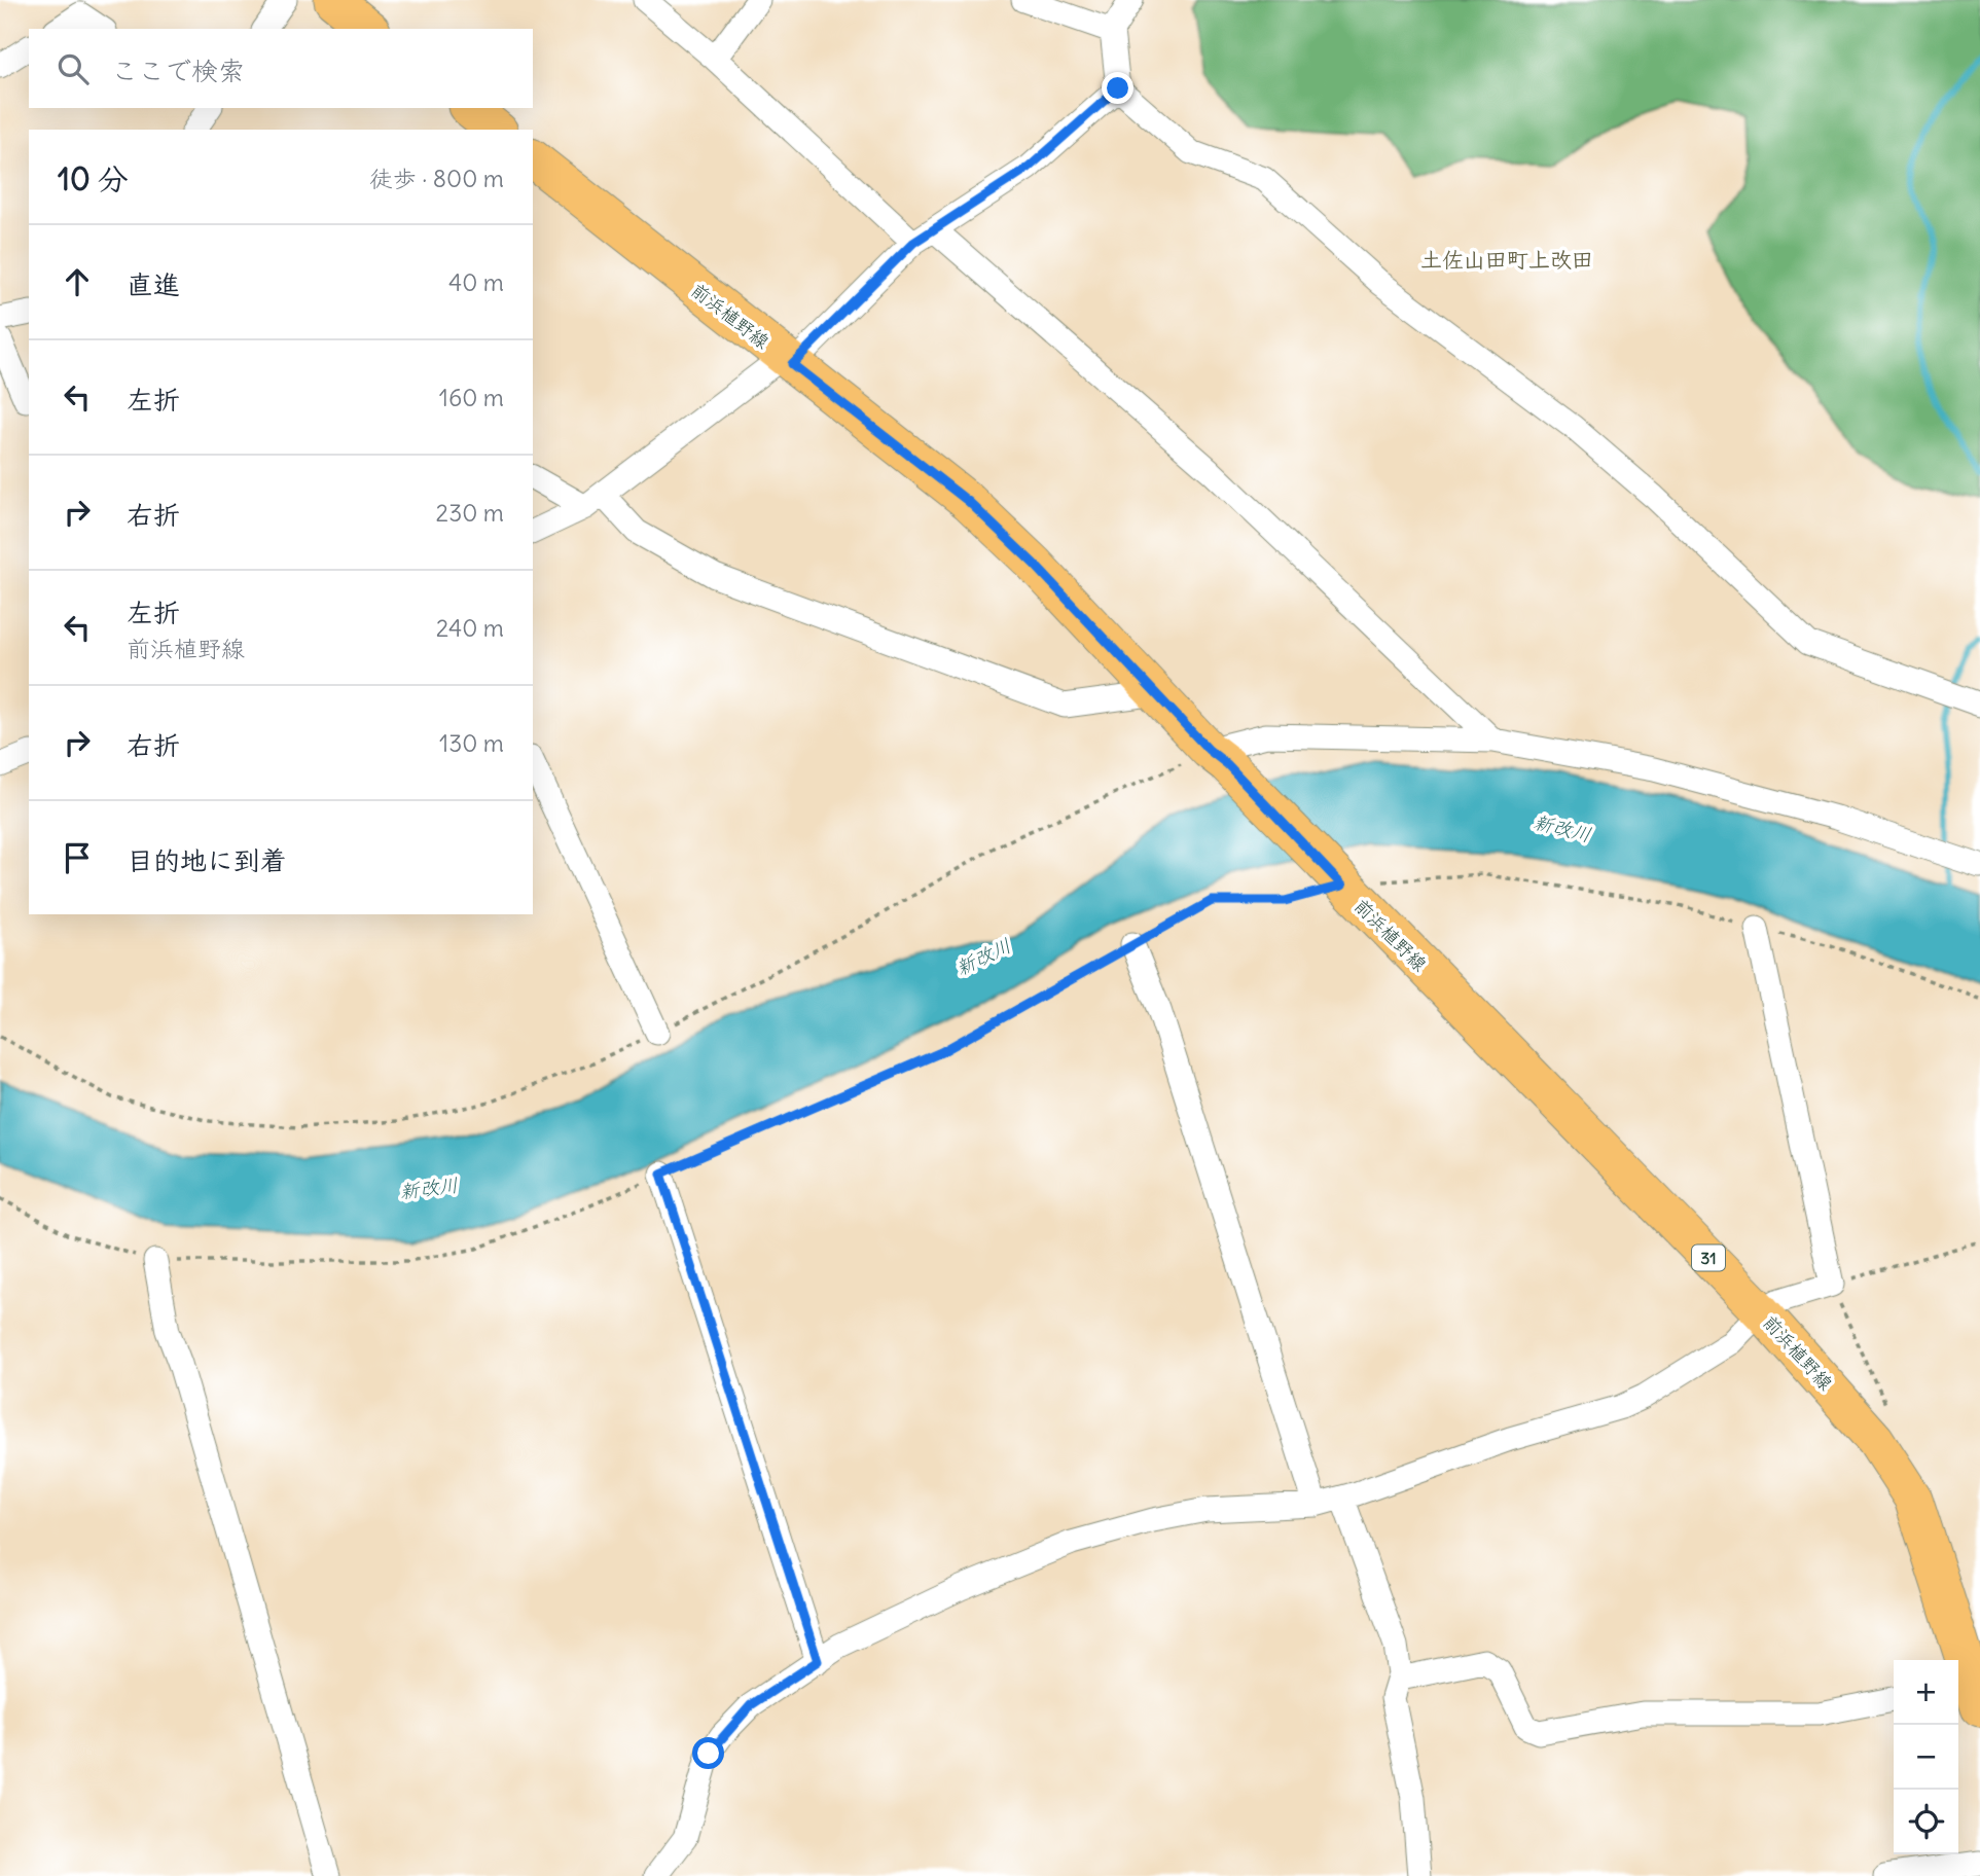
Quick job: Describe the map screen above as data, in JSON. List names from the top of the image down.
{
  "streets": {
    "main road": ["前浜植野線", "31"]
  },
  "districts": ["土佐山田町上改田"],
  "water": ["新改川"],
  "page": {
    "search": "ここで検索",
    "heading": ["10 分", "徒歩 · 800 m"],
    "list": [
      ["直進", "40 m"],
      ["左折", "160 m"],
      ["右折", "230 m"],
      ["左折", "前浜植野線", "240 m"],
      ["右折", "130 m"],
      "目的地に到着"
    ],
    "map_buttons": ["+", "−"]
  }
}
